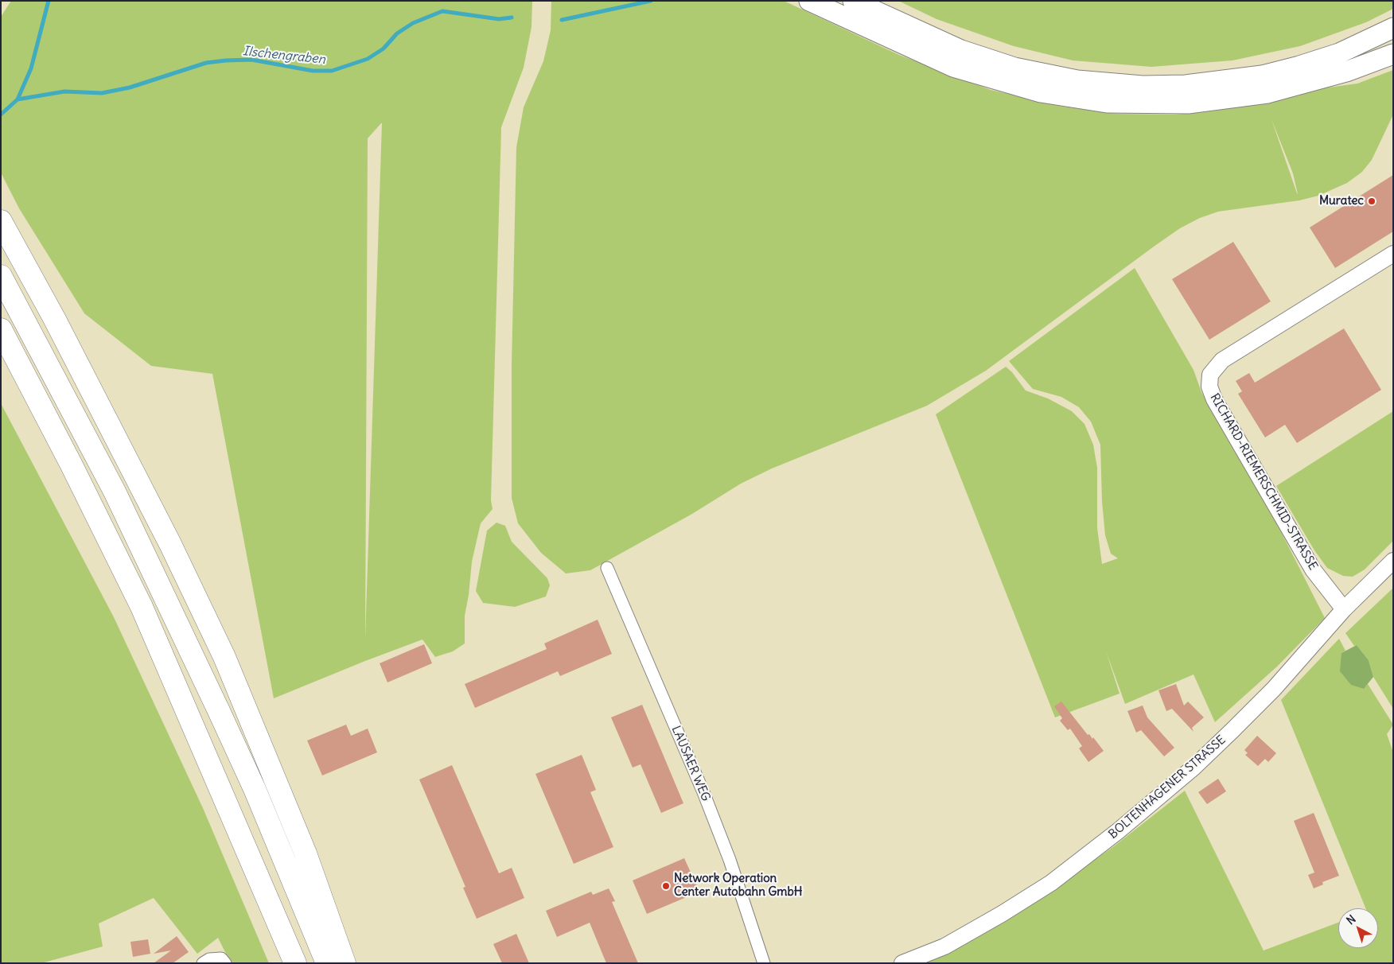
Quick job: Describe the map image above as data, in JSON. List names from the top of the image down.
{
  "streets": {
    "street": ["RICHARD-RIEMERSCHMID-STRASSE", "LAUSAER WEG", "BOLTENHAGENER STRASSE"]
  },
  "crossings": [
    ["RICHARD-RIEMERSCHMID-STRASSE", "BOLTENHAGENER STRASSE"]
  ],
  "water": ["Ilschengraben"],
  "places": ["Muratec", "Network Operation Center Autobahn GmbH"],
  "north": "top left"
}
